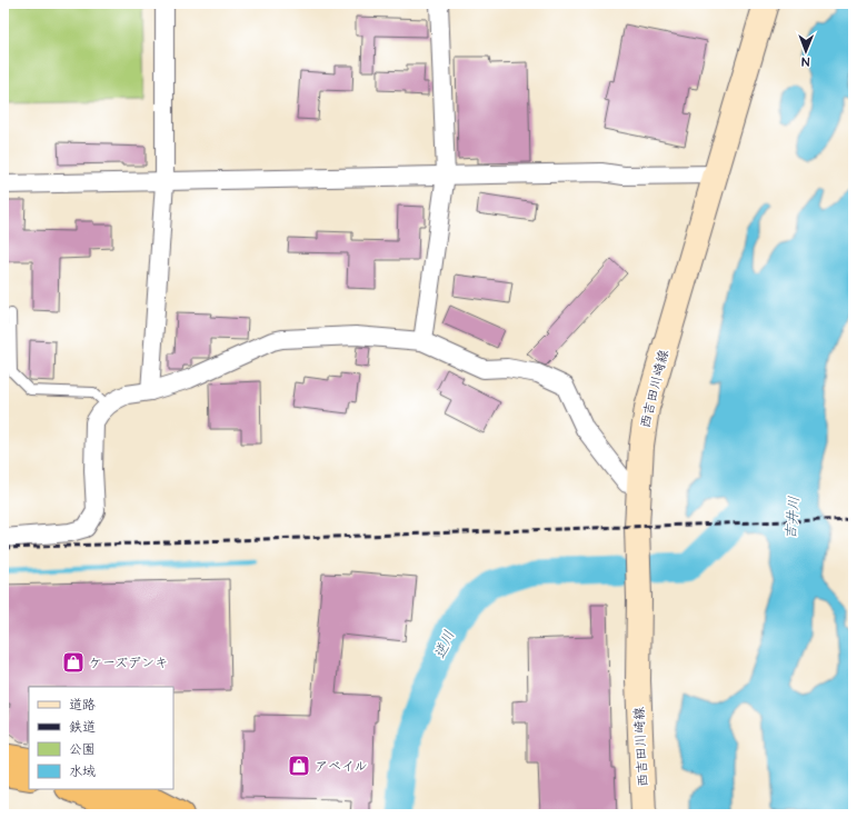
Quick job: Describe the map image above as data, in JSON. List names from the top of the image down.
{
  "streets": {
    "main road": ["西吉田川崎線"]
  },
  "water": ["吉井川", "逆川"],
  "places": {
    "shop": ["ケーズデンキ", "アベイル"]
  },
  "legend": [
    "道路",
    "鉄道",
    "公園",
    "水域"
  ],
  "north": "bottom"
}
